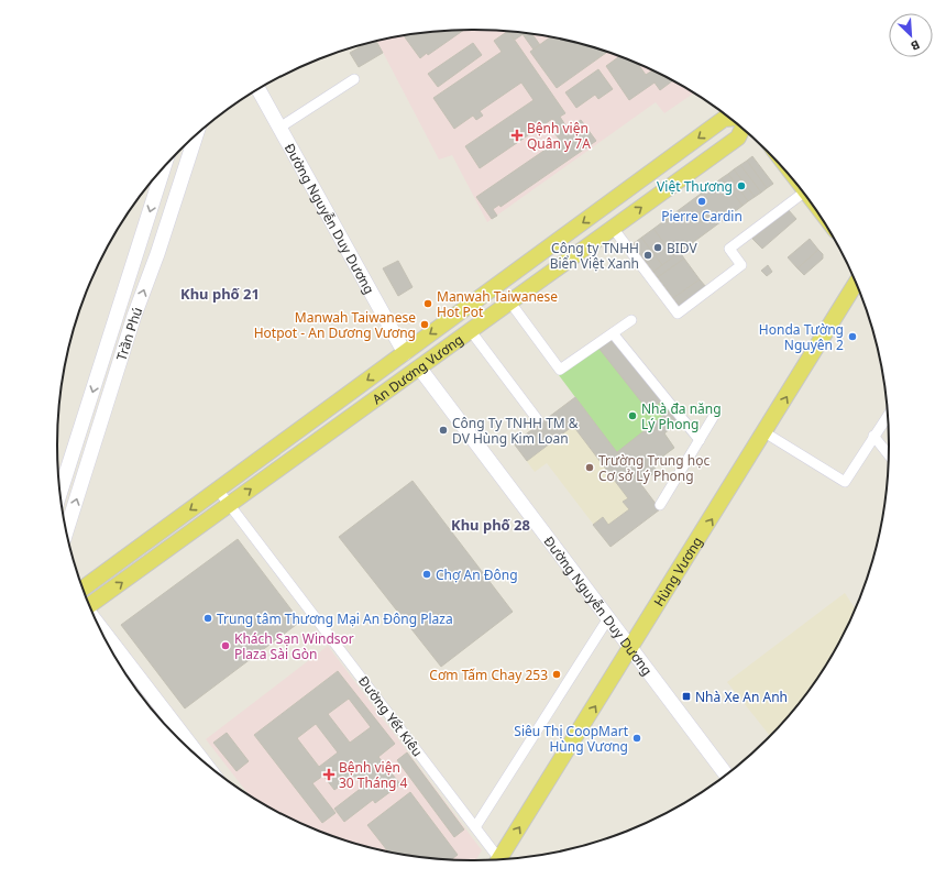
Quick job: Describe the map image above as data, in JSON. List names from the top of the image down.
{
  "streets": {
    "main road": ["An Dương Vương", "Hùng Vương"],
    "street": ["Đường Nguyễn Duy Dương", "Trần Phú", "Đường Yết Kiêu"]
  },
  "crossings": [
    ["Đường Nguyễn Duy Dương", "An Dương Vương"],
    ["Đường Nguyễn Duy Dương", "Hùng Vương"],
    ["An Dương Vương", "Đường Yết Kiêu"]
  ],
  "one_way": ["Hùng Vương"],
  "districts": ["Khu phố 21", "Khu phố 28"],
  "places": {
    "health": ["Bệnh viện Quân y 7A", "Bệnh viện 30 Tháng 4"],
    "other": [
      "Việt Thương",
      "Pierre Cardin",
      "BIDV",
      "Công ty TNHH Biển Việt Xanh",
      "Manwah Taiwanese Hot Pot",
      "Manwah Taiwanese Hotpot - An Dương Vương",
      "Honda Tường Nguyên 2",
      "Nhà đa năng Lý Phong",
      "Công Ty TNHH TM & DV Hùng Kim Loan",
      "Trường Trung học Cơ sở Lý Phong",
      "Chợ An Đông",
      "Trung tâm Thương Mại An Đông Plaza",
      "Khách Sạn Windsor Plaza Sài Gòn",
      "Cơm Tấm Chay 253",
      "Siêu Thị CoopMart Hùng Vương"
    ],
    "transit": ["Nhà Xe An Anh"]
  },
  "north": "bottom right"
}
